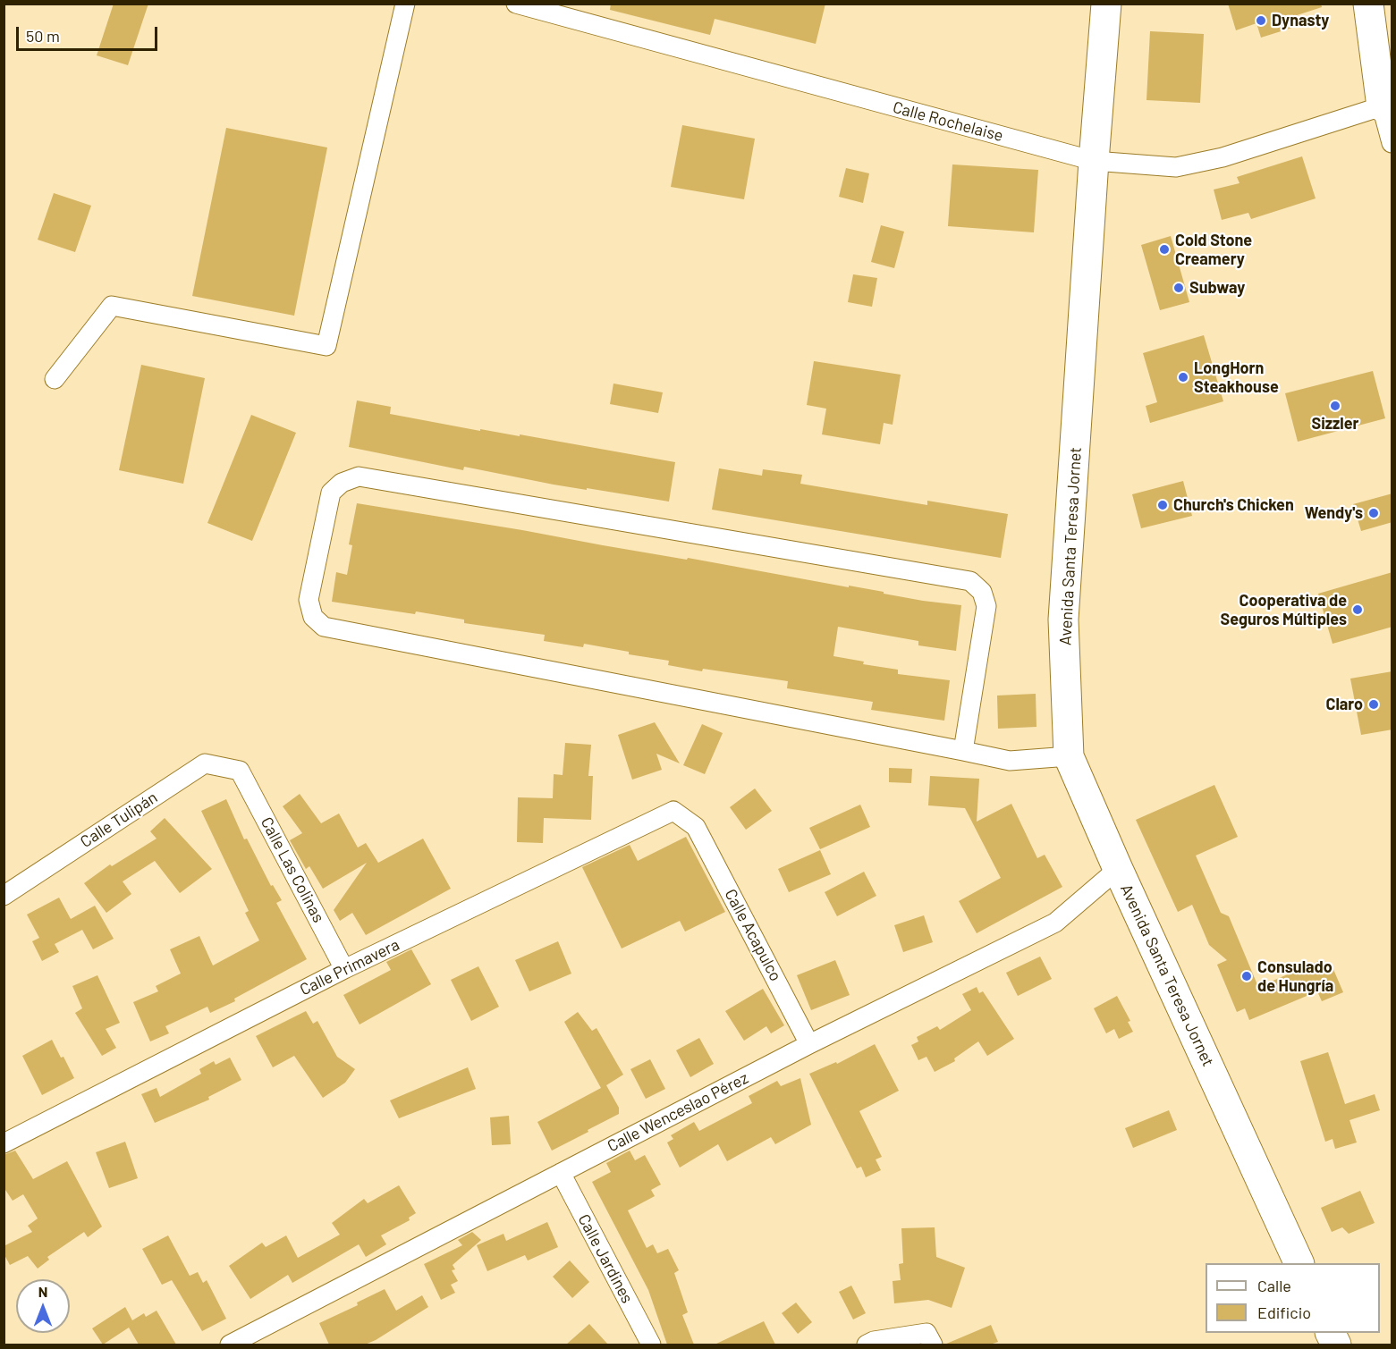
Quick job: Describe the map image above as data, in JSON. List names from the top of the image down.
{
  "streets": {
    "main road": ["Avenida Santa Teresa Jornet"],
    "street": [
      "Calle Rochelaise",
      "Calle Tulipán",
      "Calle Las Colinas",
      "Calle Acapulco",
      "Calle Primavera",
      "Calle Wenceslao Pérez",
      "Calle Jardines"
    ]
  },
  "crossings": [
    ["Calle Rochelaise", "Avenida Santa Teresa Jornet"],
    ["Avenida Santa Teresa Jornet", "Calle Wenceslao Pérez"],
    ["Calle Tulipán", "Calle Las Colinas"],
    ["Calle Las Colinas", "Calle Primavera"],
    ["Calle Acapulco", "Calle Primavera"],
    ["Calle Acapulco", "Calle Wenceslao Pérez"],
    ["Calle Wenceslao Pérez", "Calle Jardines"]
  ],
  "places": [
    "Dynasty",
    "Cold Stone Creamery",
    "Subway",
    "LongHorn Steakhouse",
    "Sizzler",
    "Church's Chicken",
    "Wendy's",
    "Cooperativa de Seguros Múltiples",
    "Claro",
    "Consulado de Hungría"
  ],
  "legend": ["Calle", "Edificio"],
  "scale_bar": "50 m",
  "north": "top"
}
